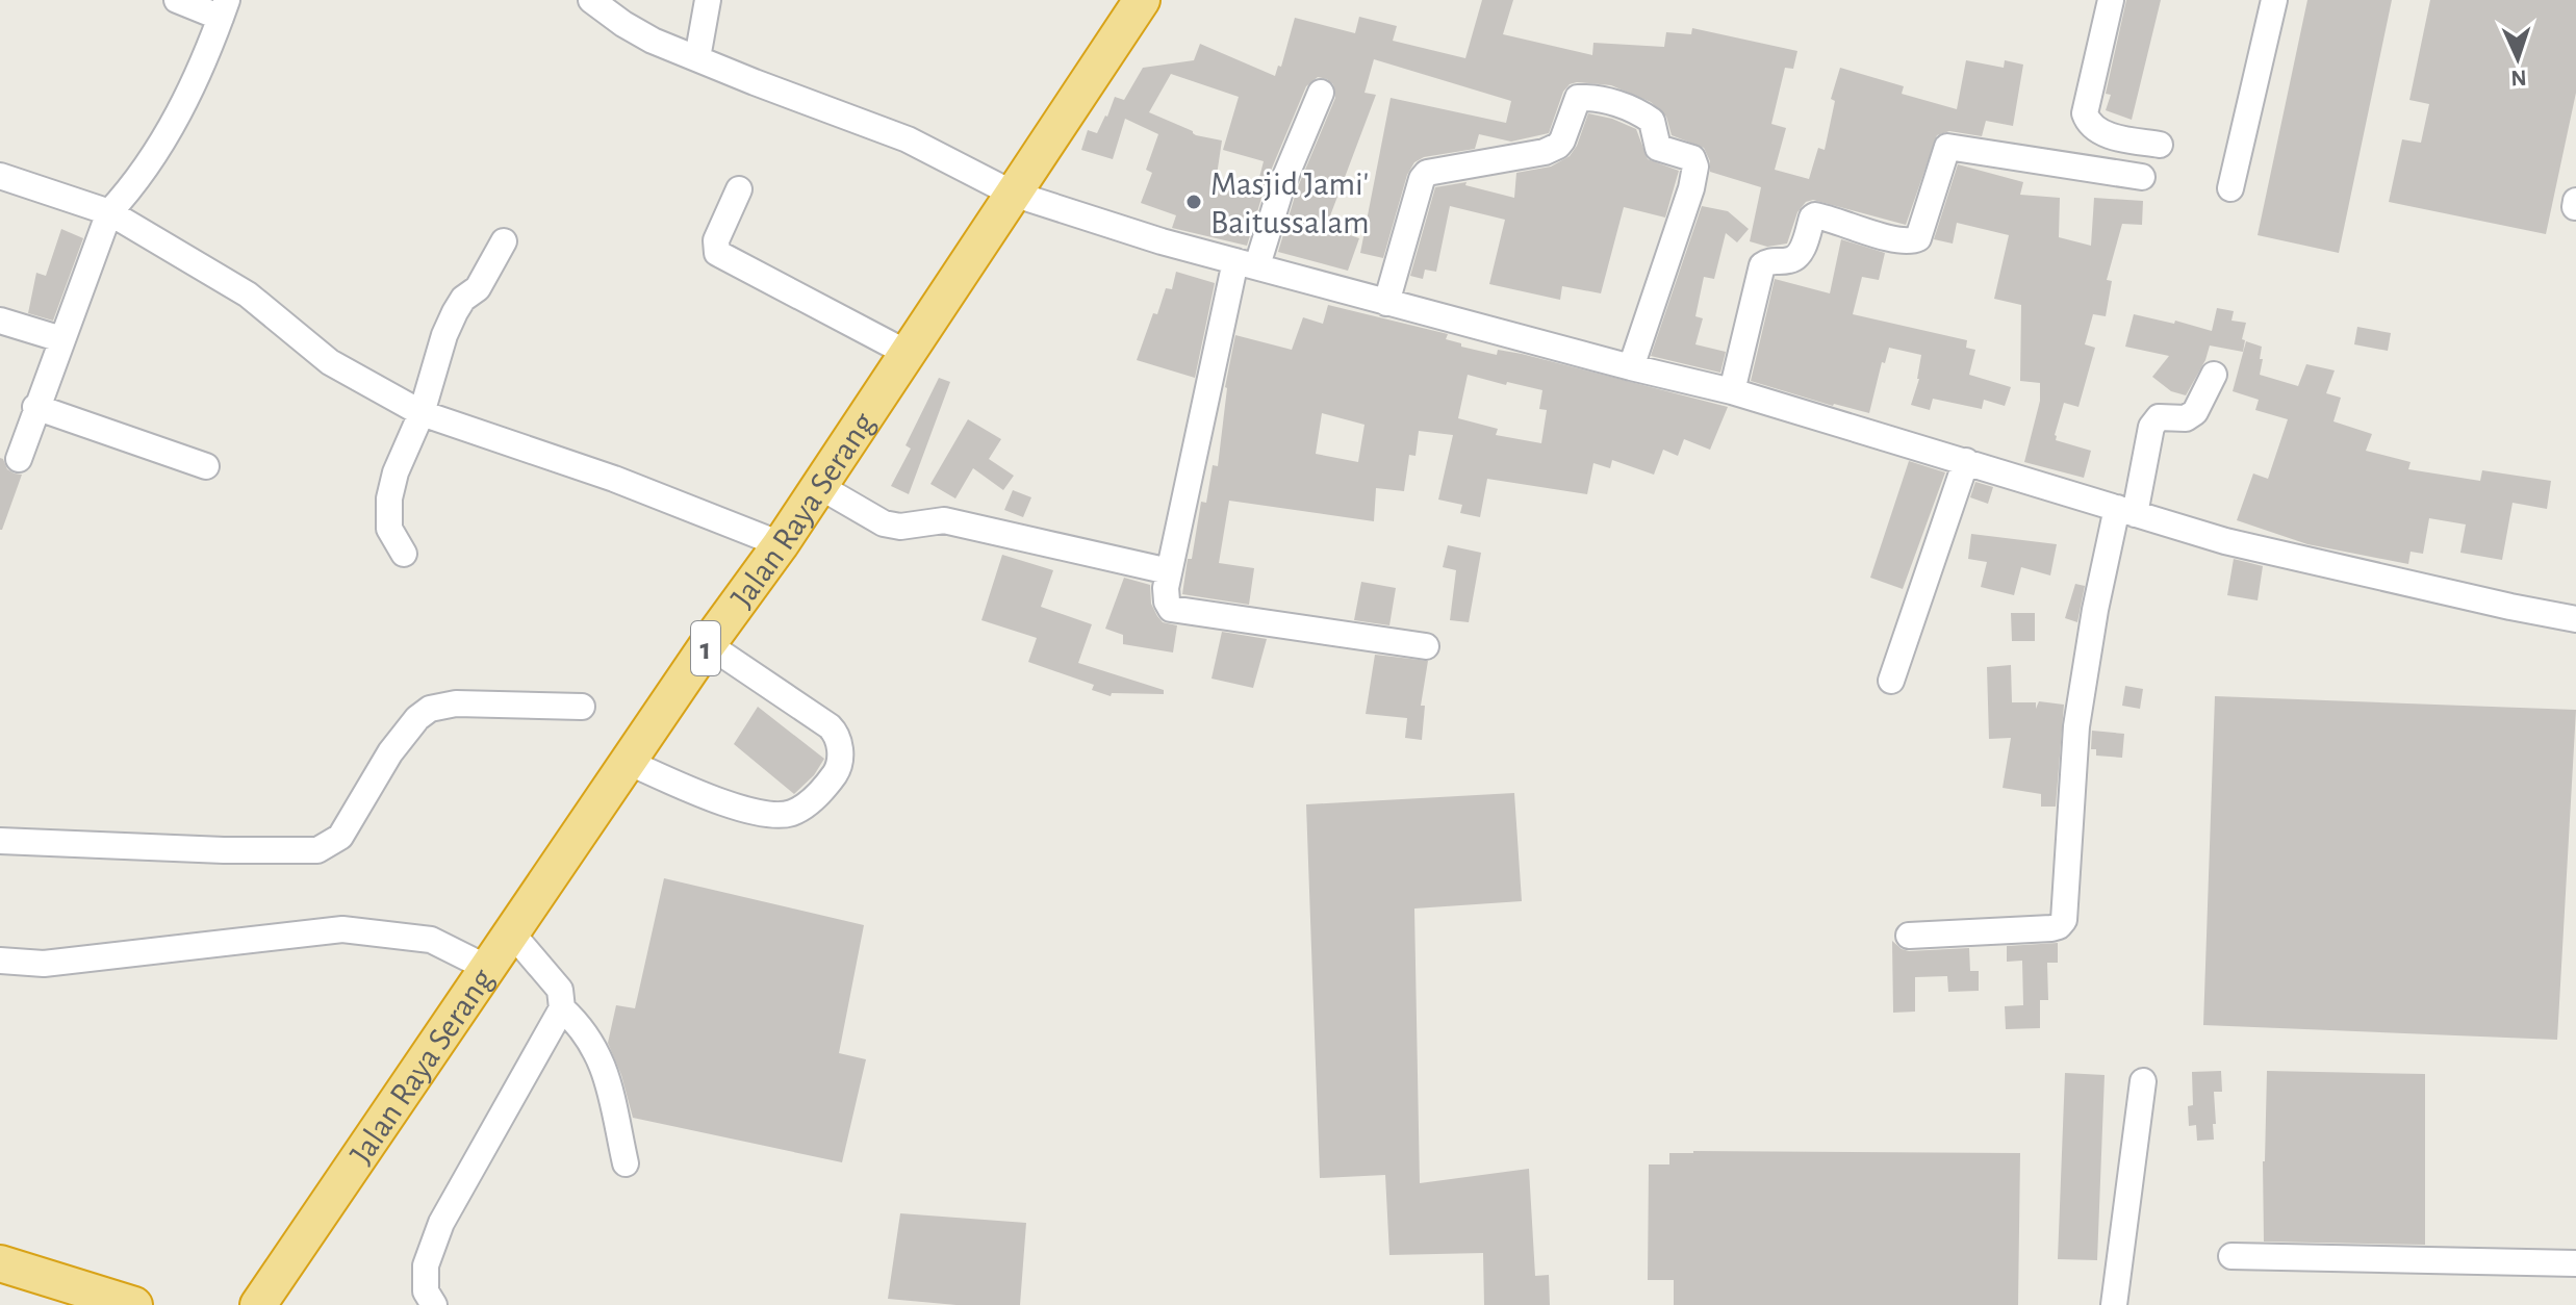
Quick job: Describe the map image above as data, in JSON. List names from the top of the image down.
{
  "streets": {
    "highway": ["Jalan Raya Serang", "1"]
  },
  "places": ["Masjid Jami' Baitussalam"],
  "north": "bottom"
}
